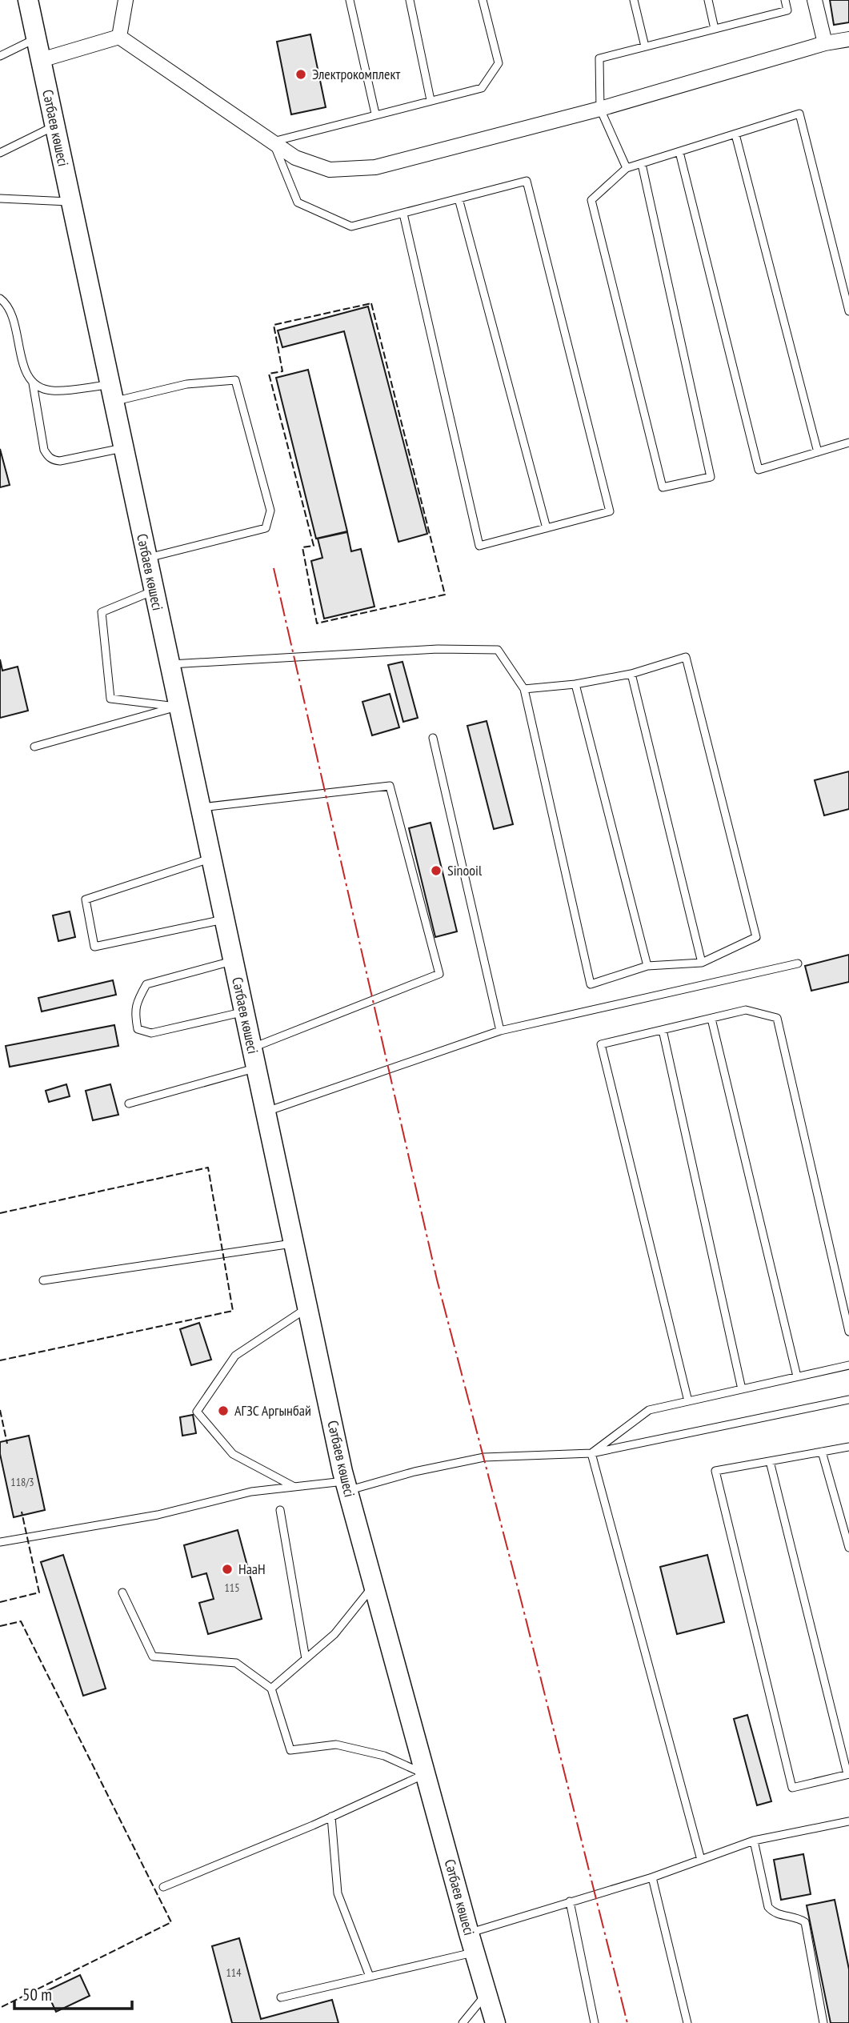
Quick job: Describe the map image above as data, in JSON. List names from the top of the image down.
{
  "streets": {
    "main road": ["Сәтбаев көшесі"]
  },
  "places": [
    "Электрокомплект",
    "Sinooil",
    "АГЗС Аргынбай",
    "НааН"
  ],
  "house_numbers": ["118/3", "115", "114"],
  "scale_bar": "50 m"
}
